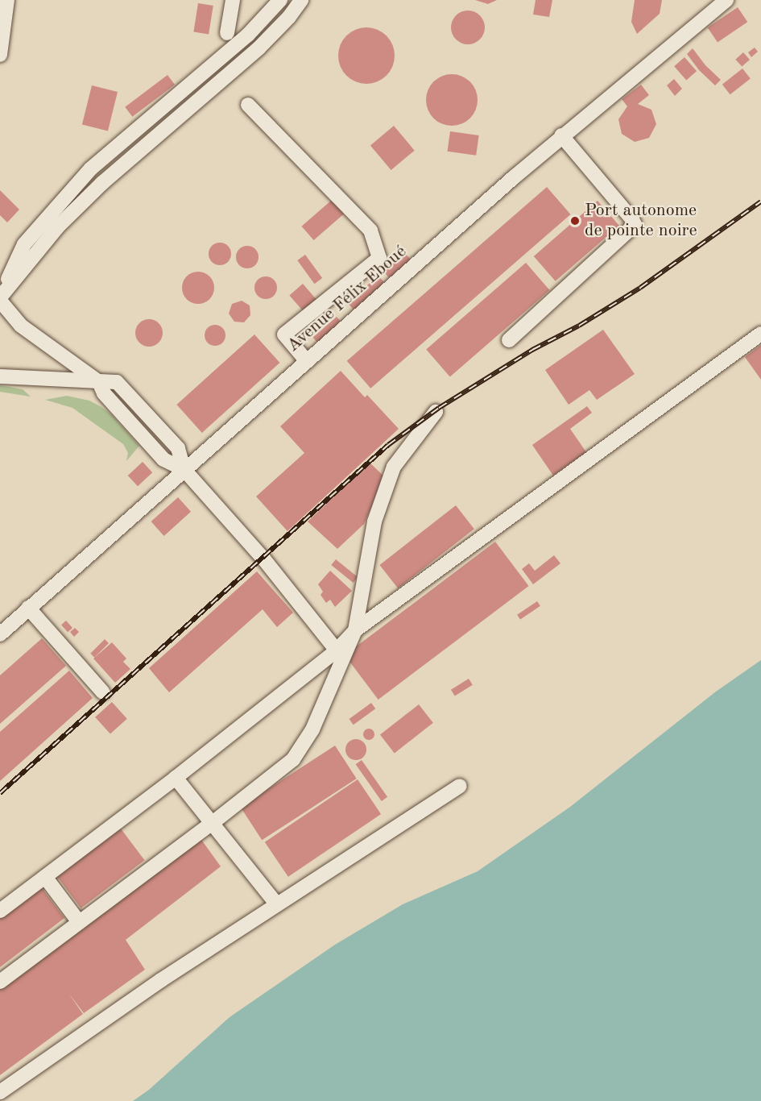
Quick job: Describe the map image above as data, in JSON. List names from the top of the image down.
{
  "streets": {
    "street": ["Avenue Félix Eboué"]
  },
  "places": ["Port autonome de pointe noire"]
}
